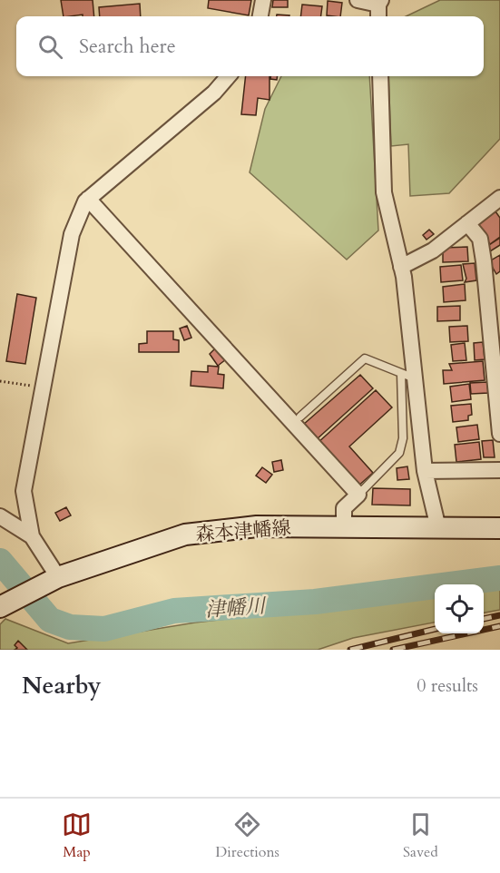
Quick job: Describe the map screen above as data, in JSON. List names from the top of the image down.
{
  "streets": {
    "main road": ["森本津幡線"]
  },
  "water": ["津幡川"],
  "page": {
    "search": "Search here",
    "heading": ["Nearby", "0 results"],
    "nav": ["Map", "Directions", "Saved"]
  }
}
